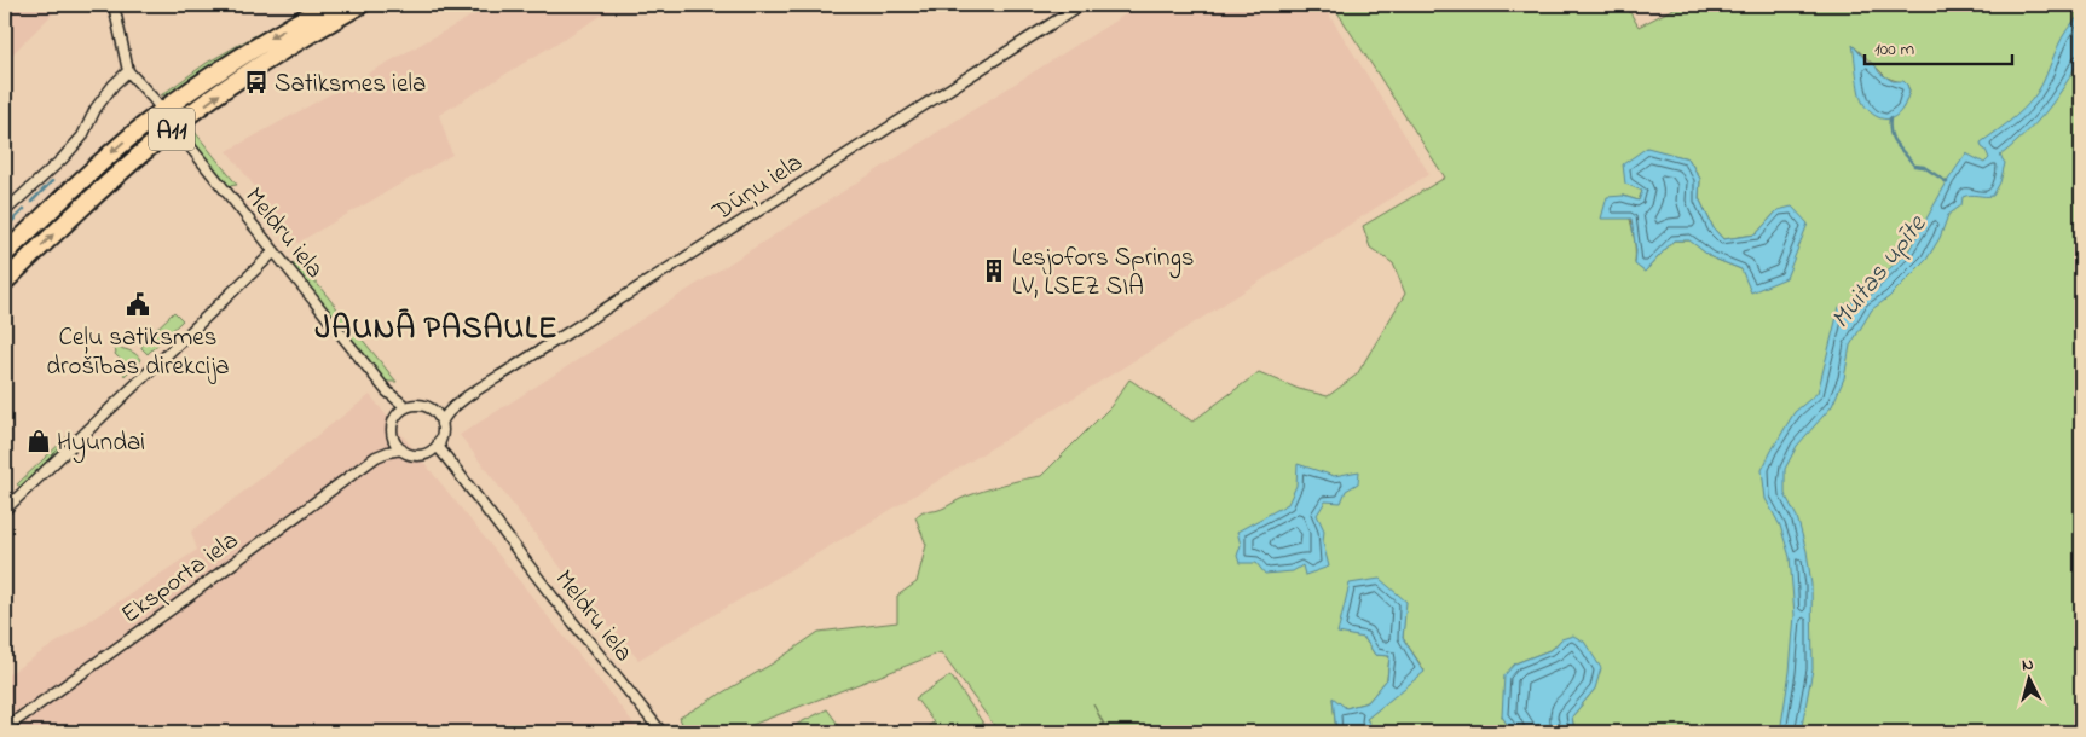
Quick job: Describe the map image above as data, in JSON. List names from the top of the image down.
{
  "streets": {
    "highway": ["A11"],
    "street": ["Dūņu iela", "Meldru iela", "Eksporta iela"]
  },
  "crossings": [
    ["A11", "Meldru iela"],
    ["Dūņu iela", "Meldru iela"],
    ["Dūņu iela", "Eksporta iela"],
    ["Meldru iela", "Eksporta iela"]
  ],
  "districts": ["JAUNĀ PASAULE"],
  "water": ["Muitas upīte"],
  "places": {
    "bus stop": ["Satiksmes iela"],
    "building": ["Lesjofors Springs LV, LSEZ SIA"],
    "public building": ["Ceļu satiksmes drošības direkcija"],
    "shop": ["Hyundai"]
  },
  "scale_bar": "100 m",
  "north": "top"
}
